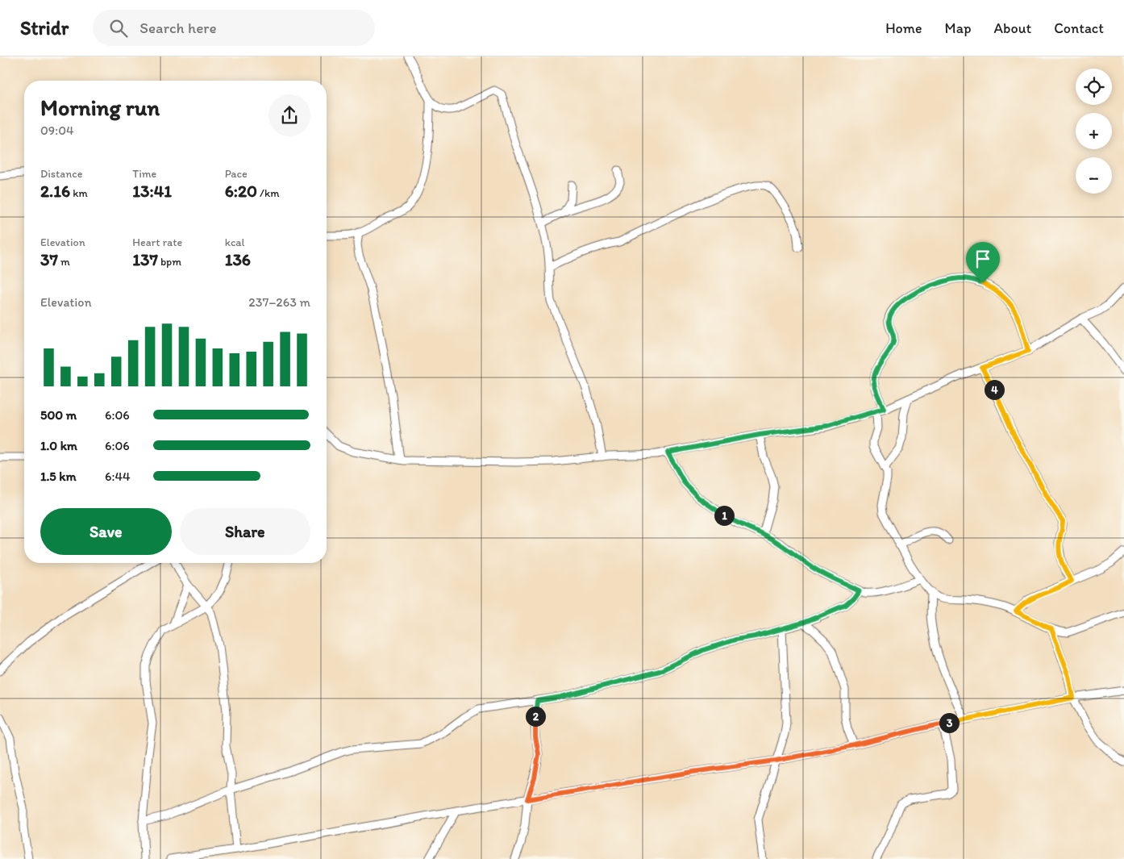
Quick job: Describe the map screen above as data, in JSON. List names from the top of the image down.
{
  "page": {
    "header": "Stridr",
    "search": "Search here",
    "nav": [
      "Home",
      "Map",
      "About",
      "Contact"
    ],
    "map_buttons": ["+", "−"],
    "heading": ["Morning run", "09:04"],
    "stats": [
      ["Distance", "2.16 km"],
      ["Time", "13:41"],
      ["Pace", "6:20 /km"],
      ["Elevation", "37 m"],
      ["Heart rate", "137 bpm"],
      ["kcal", "136"]
    ],
    "chart": ["Elevation", "237–263 m"],
    "pins": [
      "4",
      "1",
      "2",
      "3"
    ],
    "list": [
      {
        "name": "500 m",
        "note": "6:06"
      },
      {
        "name": "1.0 km",
        "note": "6:06"
      },
      {
        "name": "1.5 km",
        "note": "6:44"
      }
    ],
    "buttons": ["Save", "Share"]
  }
}
